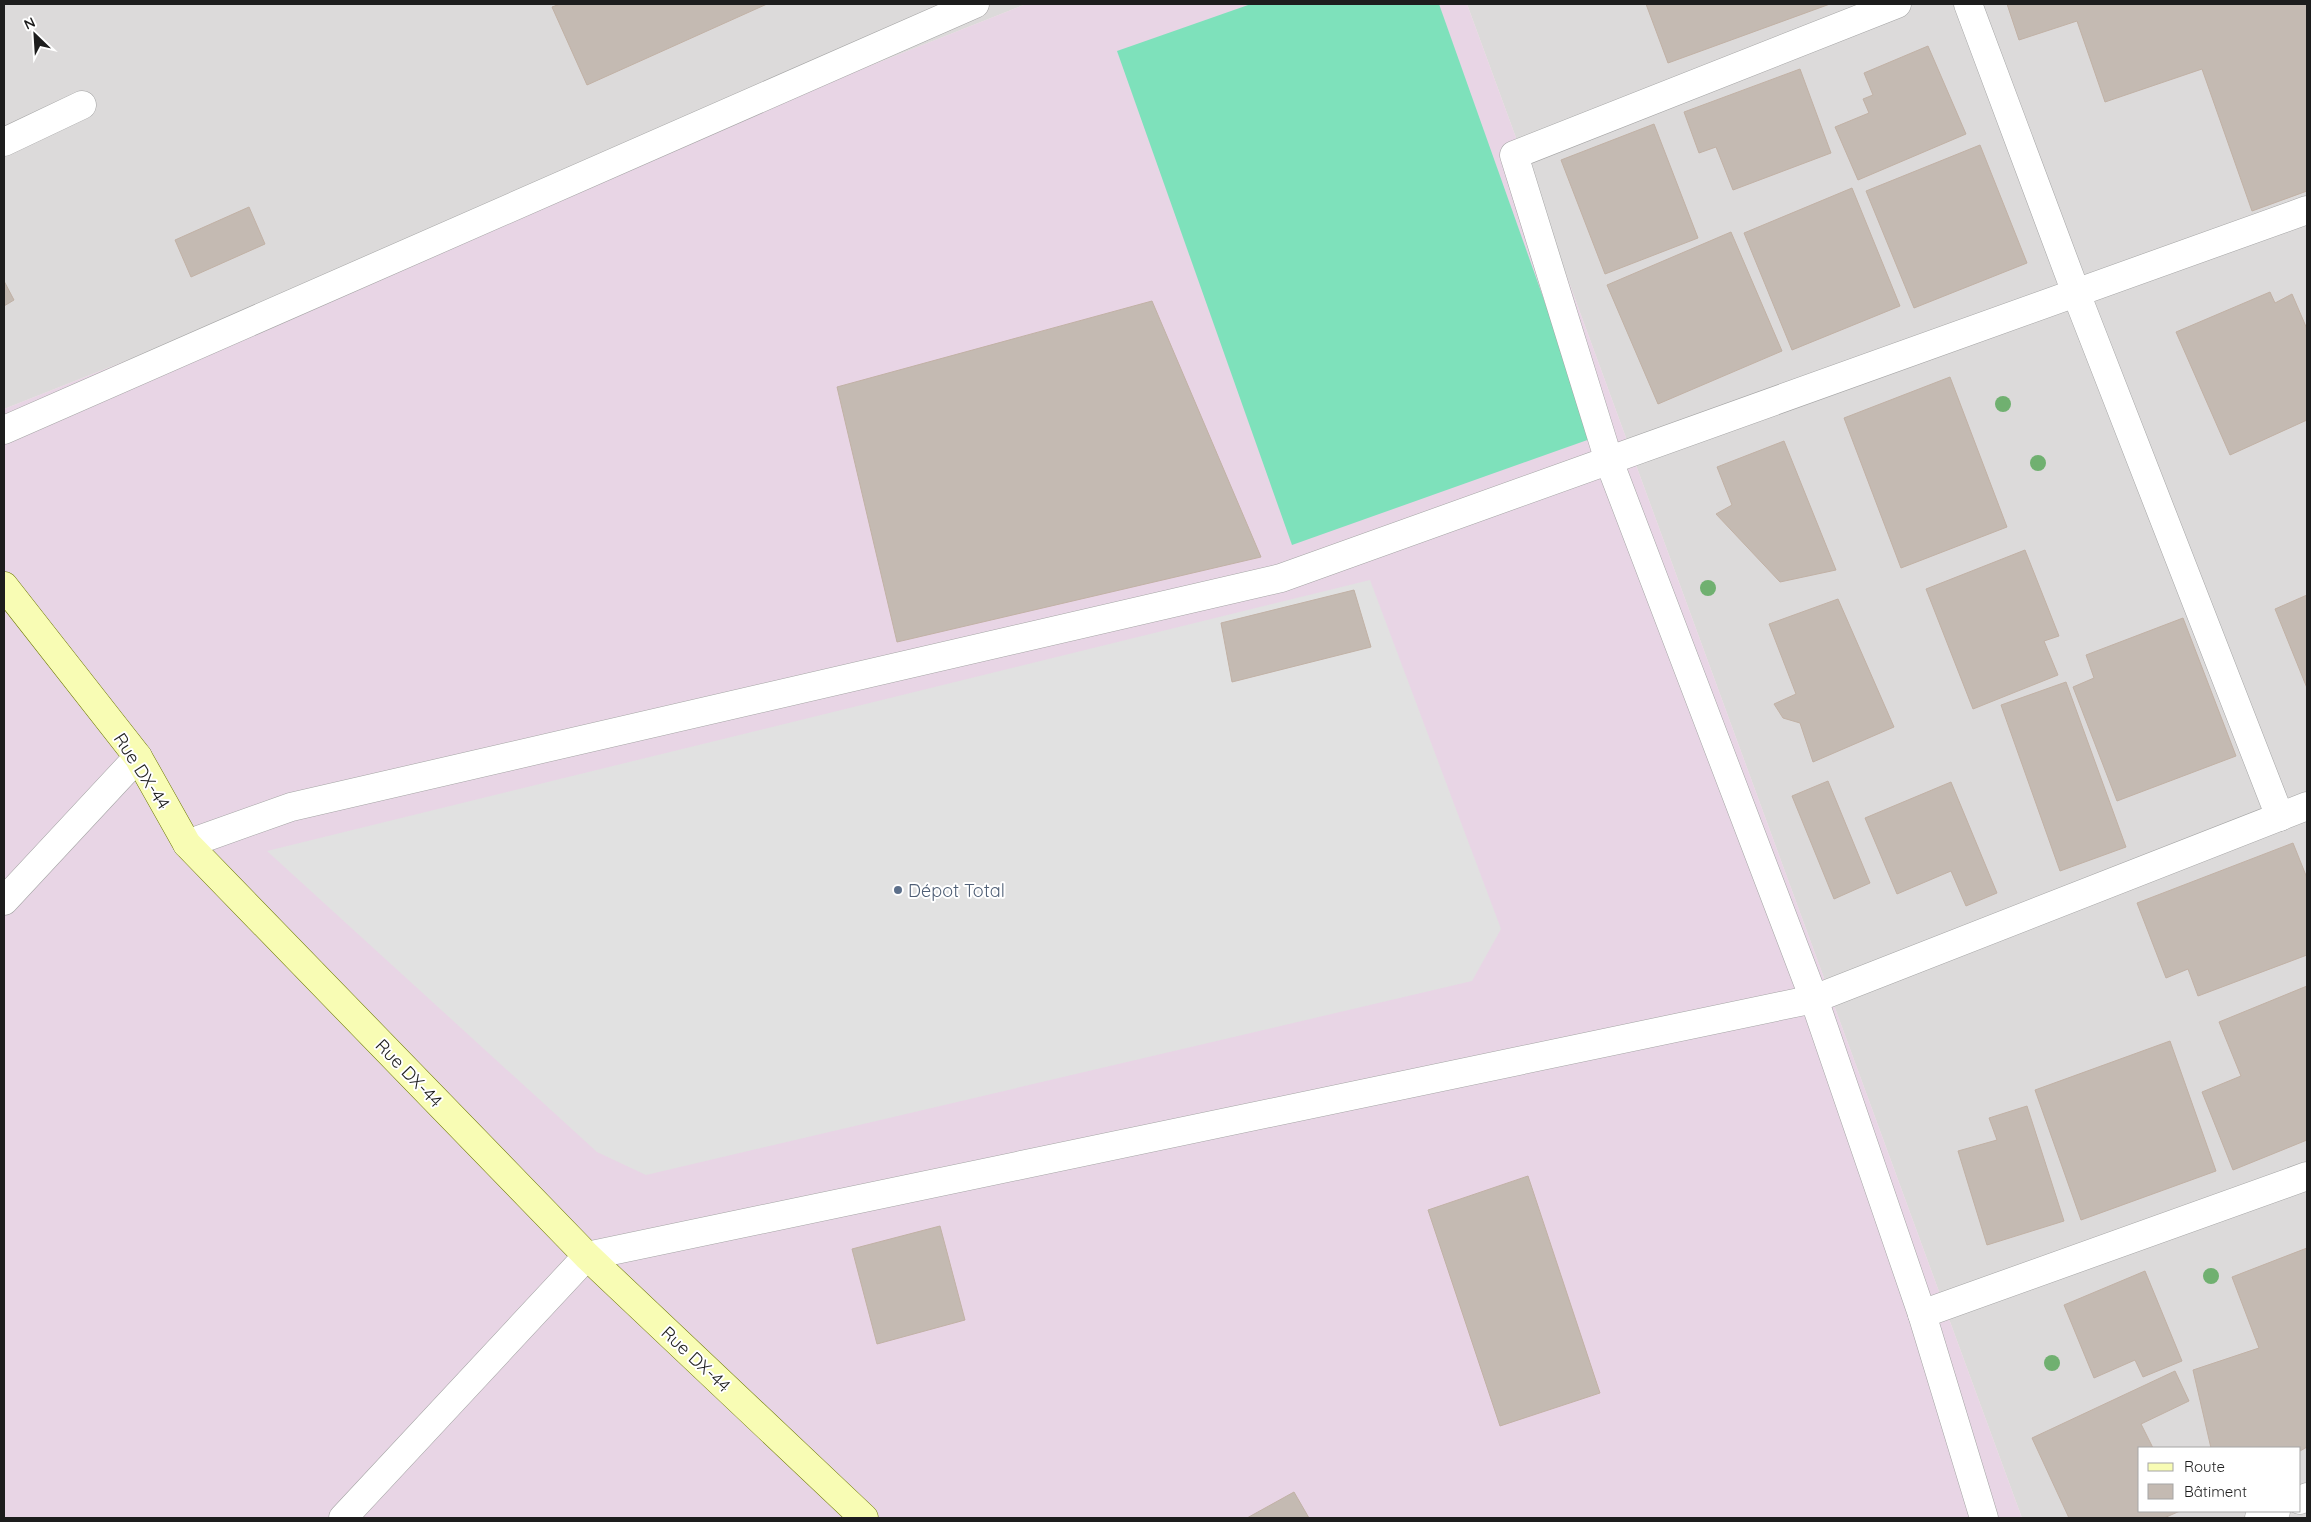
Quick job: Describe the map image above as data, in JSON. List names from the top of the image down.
{
  "streets": {
    "street": ["Rue DX-44"]
  },
  "places": ["Dépot Total"],
  "legend": ["Route", "Bâtiment"],
  "north": "top left"
}
